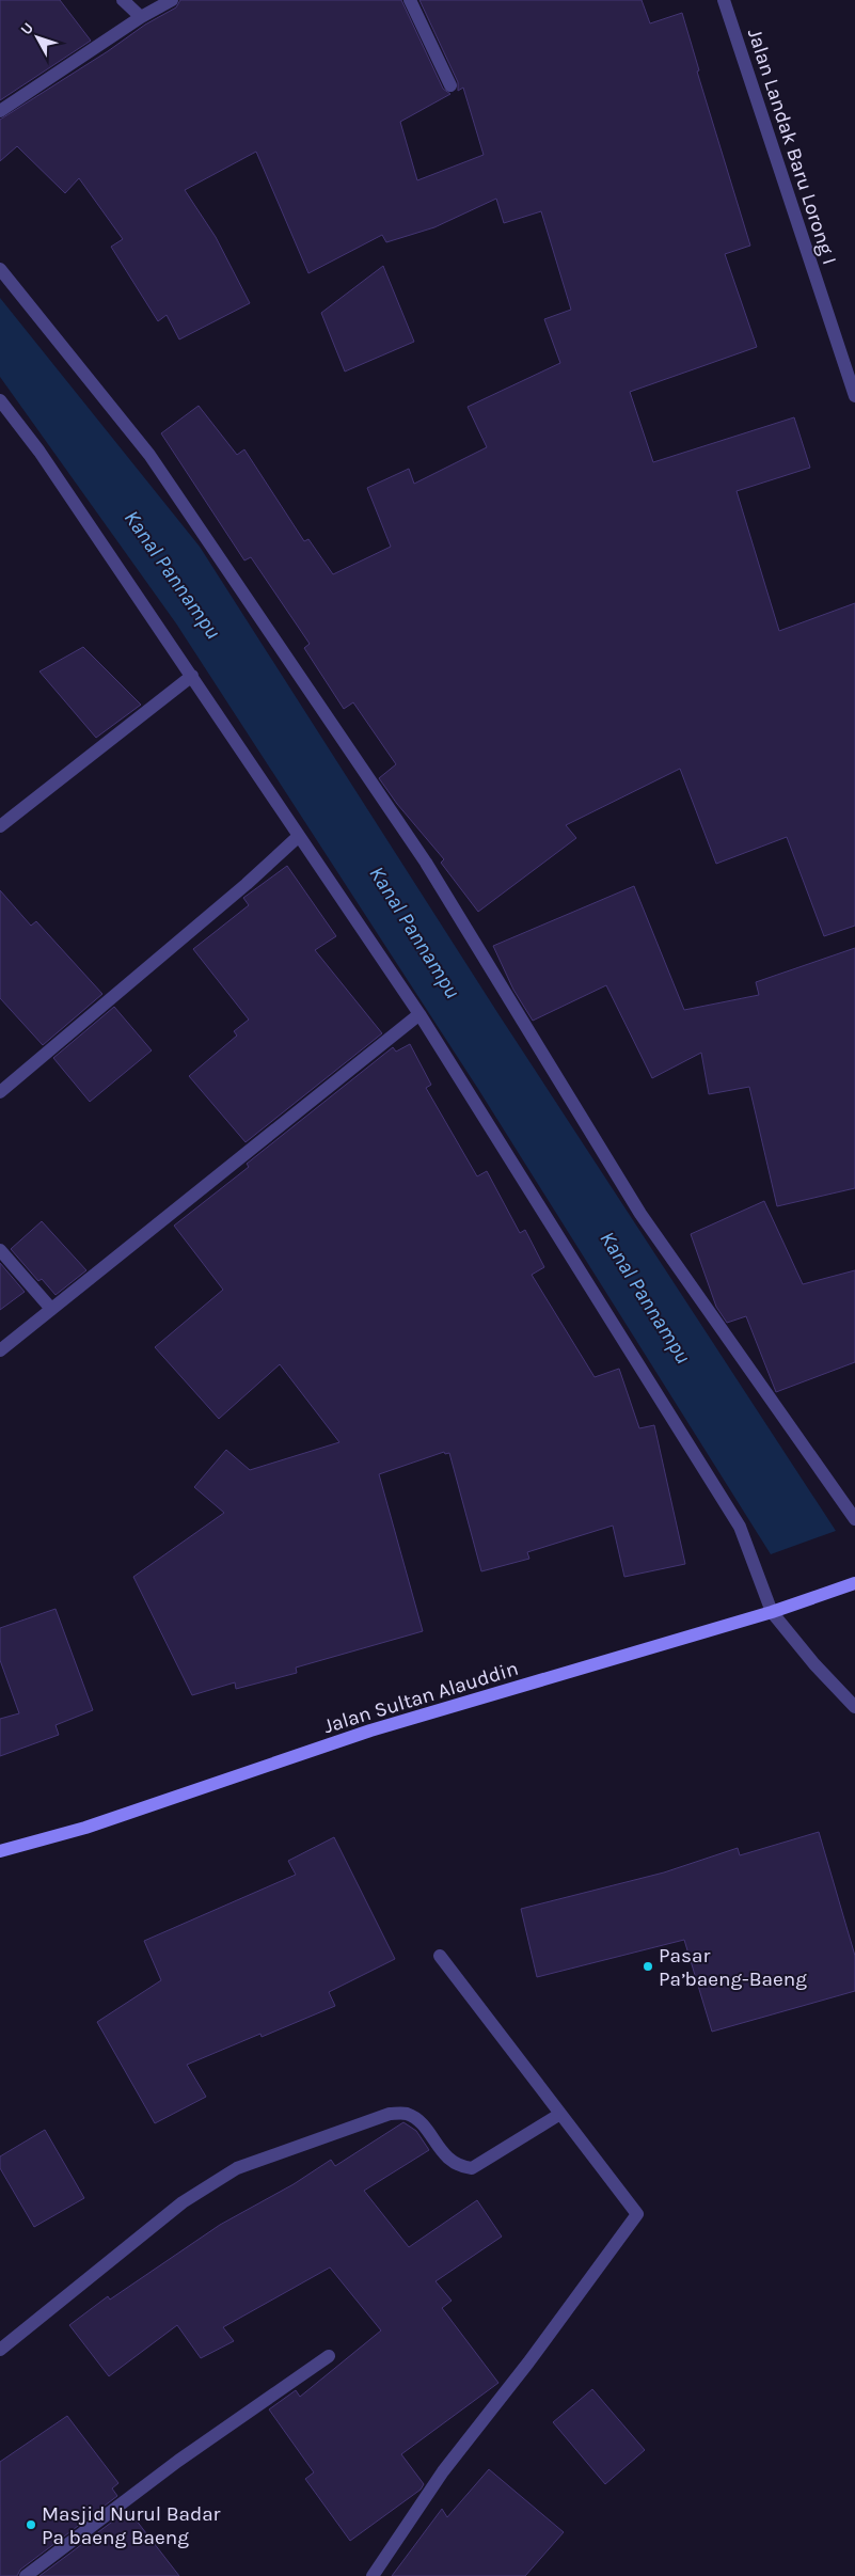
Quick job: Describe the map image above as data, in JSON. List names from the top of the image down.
{
  "streets": {
    "main road": ["Jalan Sultan Alauddin"],
    "street": ["Jalan Landak Baru Lorong I"]
  },
  "water": ["Kanal Pannampu"],
  "places": ["Pasar Paʼbaeng-Baeng", "Masjid Nurul Badar Pa baeng Baeng"],
  "north": "top left"
}
